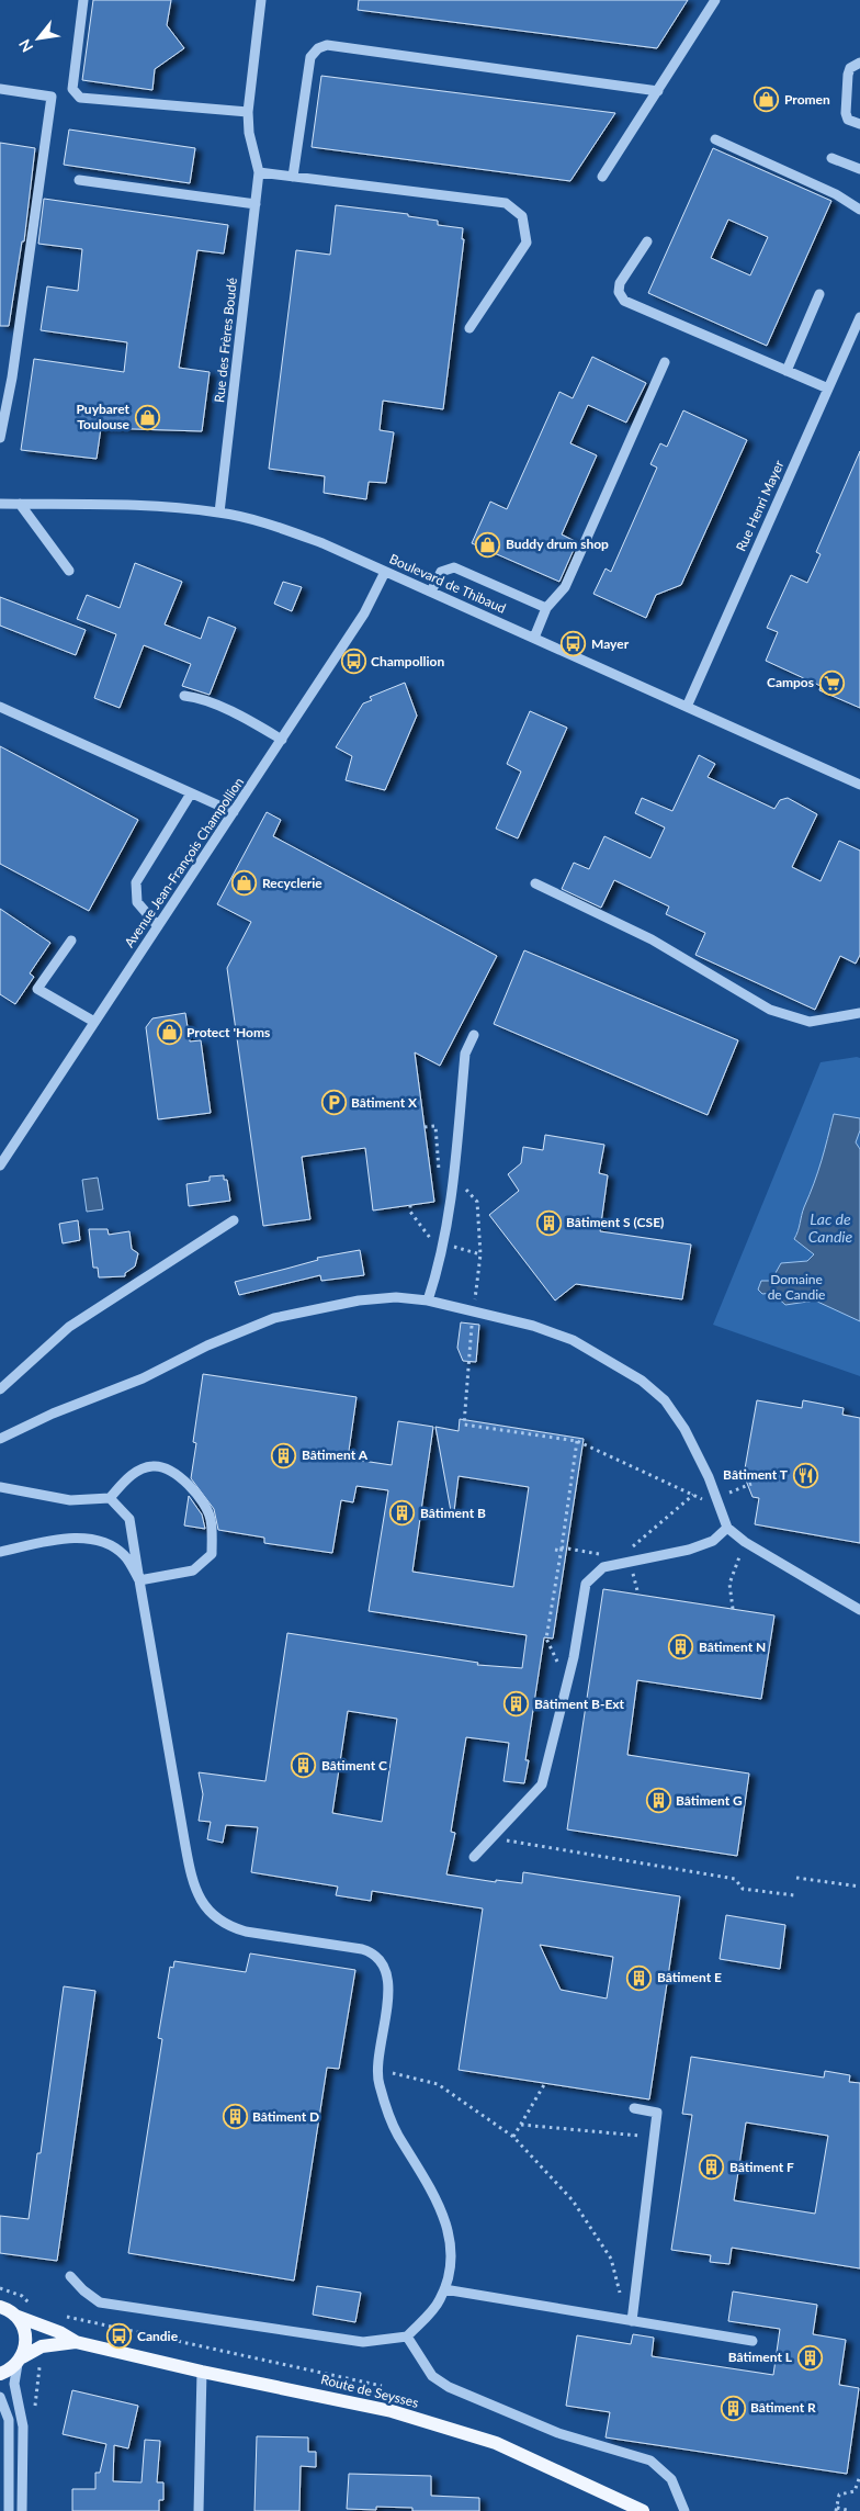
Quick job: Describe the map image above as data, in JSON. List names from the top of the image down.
{
  "streets": {
    "main road": ["Route de Seysses"],
    "street": [
      "Rue des Frères Boudé",
      "Rue Henri Mayer",
      "Boulevard de Thibaud",
      "Avenue Jean-François Champollion"
    ]
  },
  "crossings": [
    ["Rue des Frères Boudé", "Boulevard de Thibaud"],
    ["Rue Henri Mayer", "Boulevard de Thibaud"],
    ["Boulevard de Thibaud", "Avenue Jean-François Champollion"]
  ],
  "water": ["Lac de Candie"],
  "parks": ["Domaine de Candie"],
  "places": {
    "shop": [
      "Promen",
      "Puybaret Toulouse",
      "Buddy drum shop",
      "Recyclerie",
      "Protect 'Homs"
    ],
    "bus stop": ["Mayer", "Champollion", "Candie"],
    "supermarket": ["Campos"],
    "parking": ["Bâtiment X"],
    "building": [
      "Bâtiment S (CSE)",
      "Bâtiment A",
      "Bâtiment B",
      "Bâtiment N",
      "Bâtiment B-Ext",
      "Bâtiment C",
      "Bâtiment G",
      "Bâtiment E",
      "Bâtiment D",
      "Bâtiment F",
      "Bâtiment L",
      "Bâtiment R"
    ],
    "restaurant": ["Bâtiment T"]
  },
  "north": "bottom left"
}
